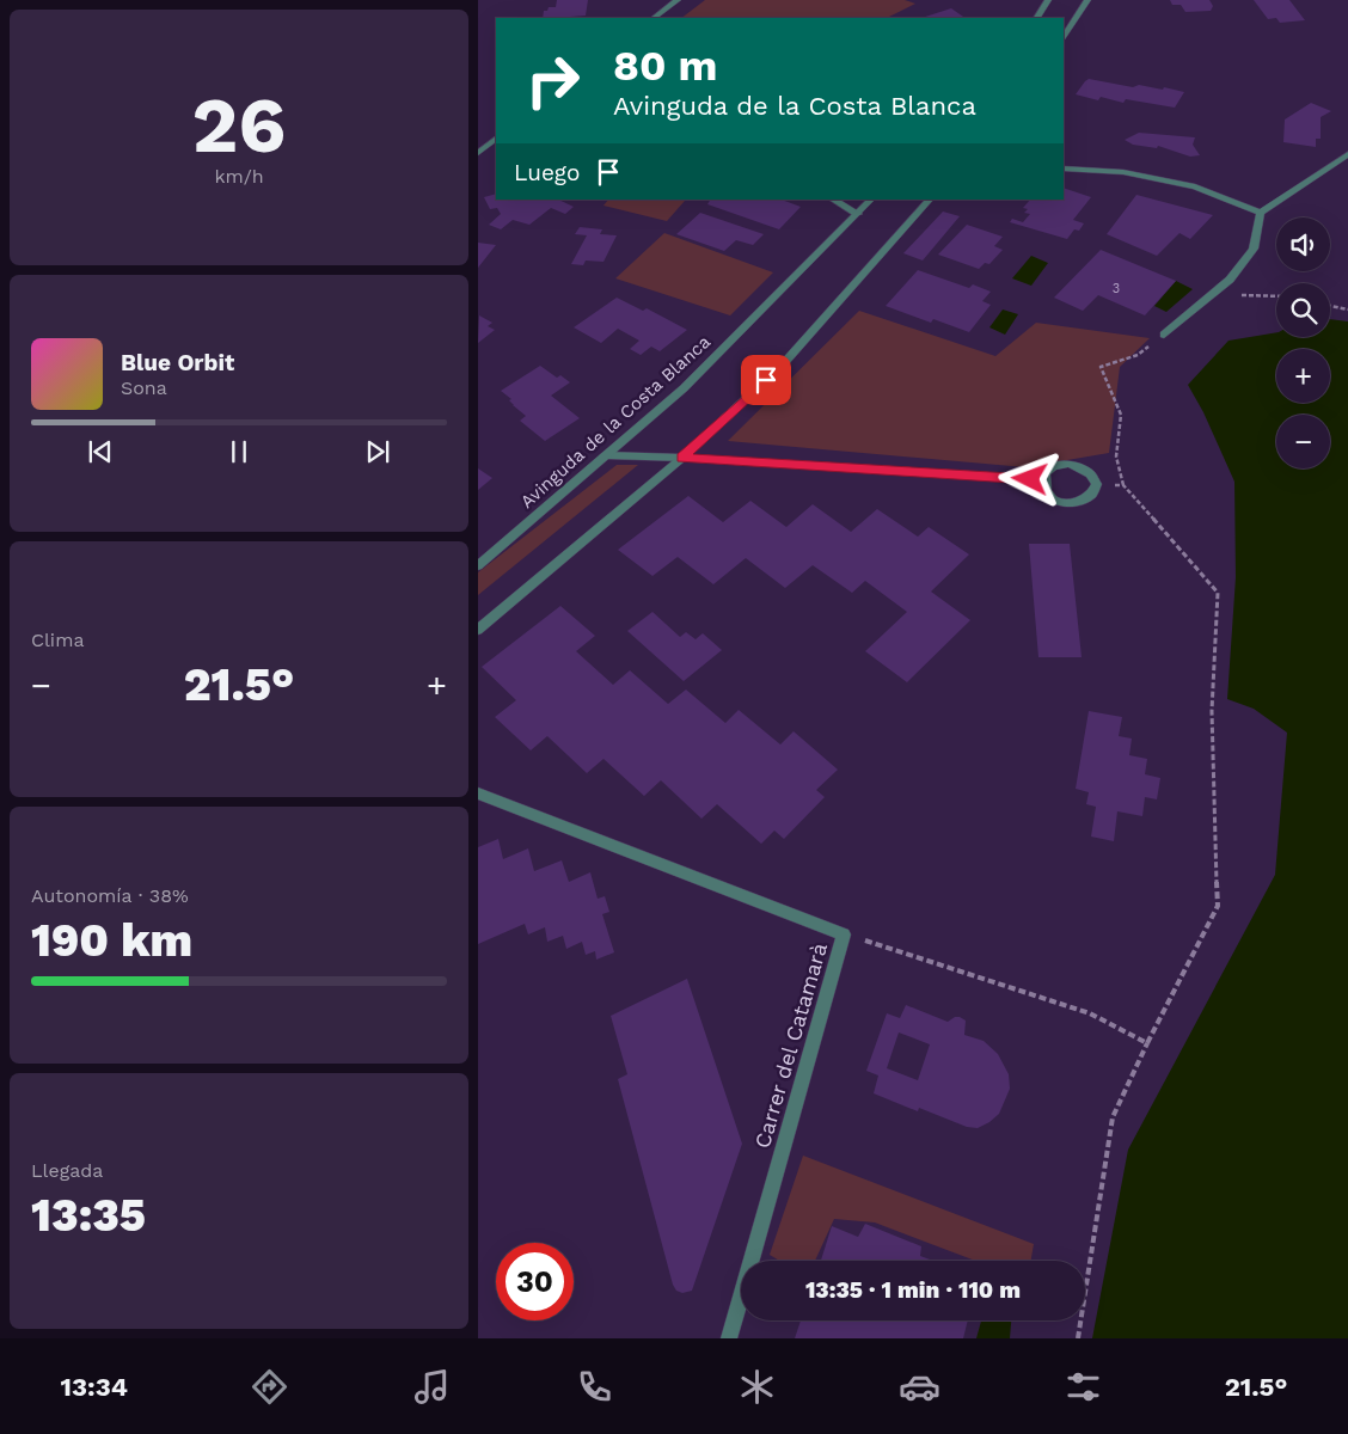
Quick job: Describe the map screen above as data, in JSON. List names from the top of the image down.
{
  "streets": {
    "street": ["Avinguda de la Costa Blanca", "Carrer del Catamarà"]
  },
  "house_numbers": ["3"],
  "page": {
    "tile": [
      ["26", "km/h"],
      "Clima",
      ["Autonomía · 38%", "190 km"],
      ["Llegada", "13:35"]
    ],
    "turn": ["80 m", "Avinguda de la Costa Blanca"],
    "then": "Luego",
    "map_buttons": ["+", "−"],
    "song": ["Blue Orbit", "Sona"],
    "heat": ["−", "21.5°", "+"],
    "limit": "30",
    "trip": "13:35 · 1 min · 110 m",
    "tabs": ["13:34", "21.5°"]
  }
}
